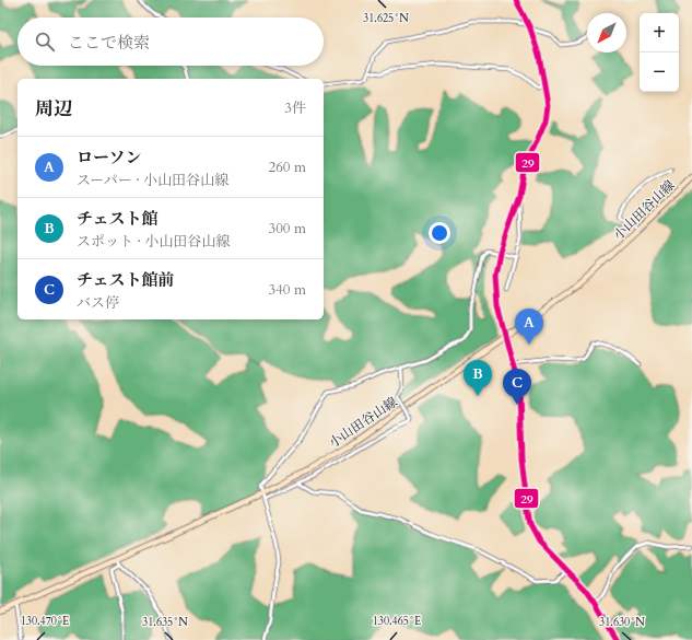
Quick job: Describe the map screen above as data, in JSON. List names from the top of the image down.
{
  "streets": {
    "main road": ["小山田谷山線"]
  },
  "lines": ["transit line 29"],
  "north": "bottom left",
  "page": {
    "map_buttons": ["+", "−"],
    "search": "ここで検索",
    "heading": ["周辺", "3件"],
    "list": [
      {
        "mark": "A",
        "name": "ローソン",
        "note": "スーパー · 小山田谷山線",
        "value": "260 m"
      },
      {
        "mark": "B",
        "name": "チェスト館",
        "note": "スポット · 小山田谷山線",
        "value": "300 m"
      },
      {
        "mark": "C",
        "name": "チェスト館前",
        "note": "バス停",
        "value": "340 m"
      }
    ],
    "pins": ["A", "B", "C"]
  },
  "coordinates": [
    "31.625°N",
    "130.470°E",
    "130.465°E",
    "31.635°N",
    "31.630°N"
  ]
}
